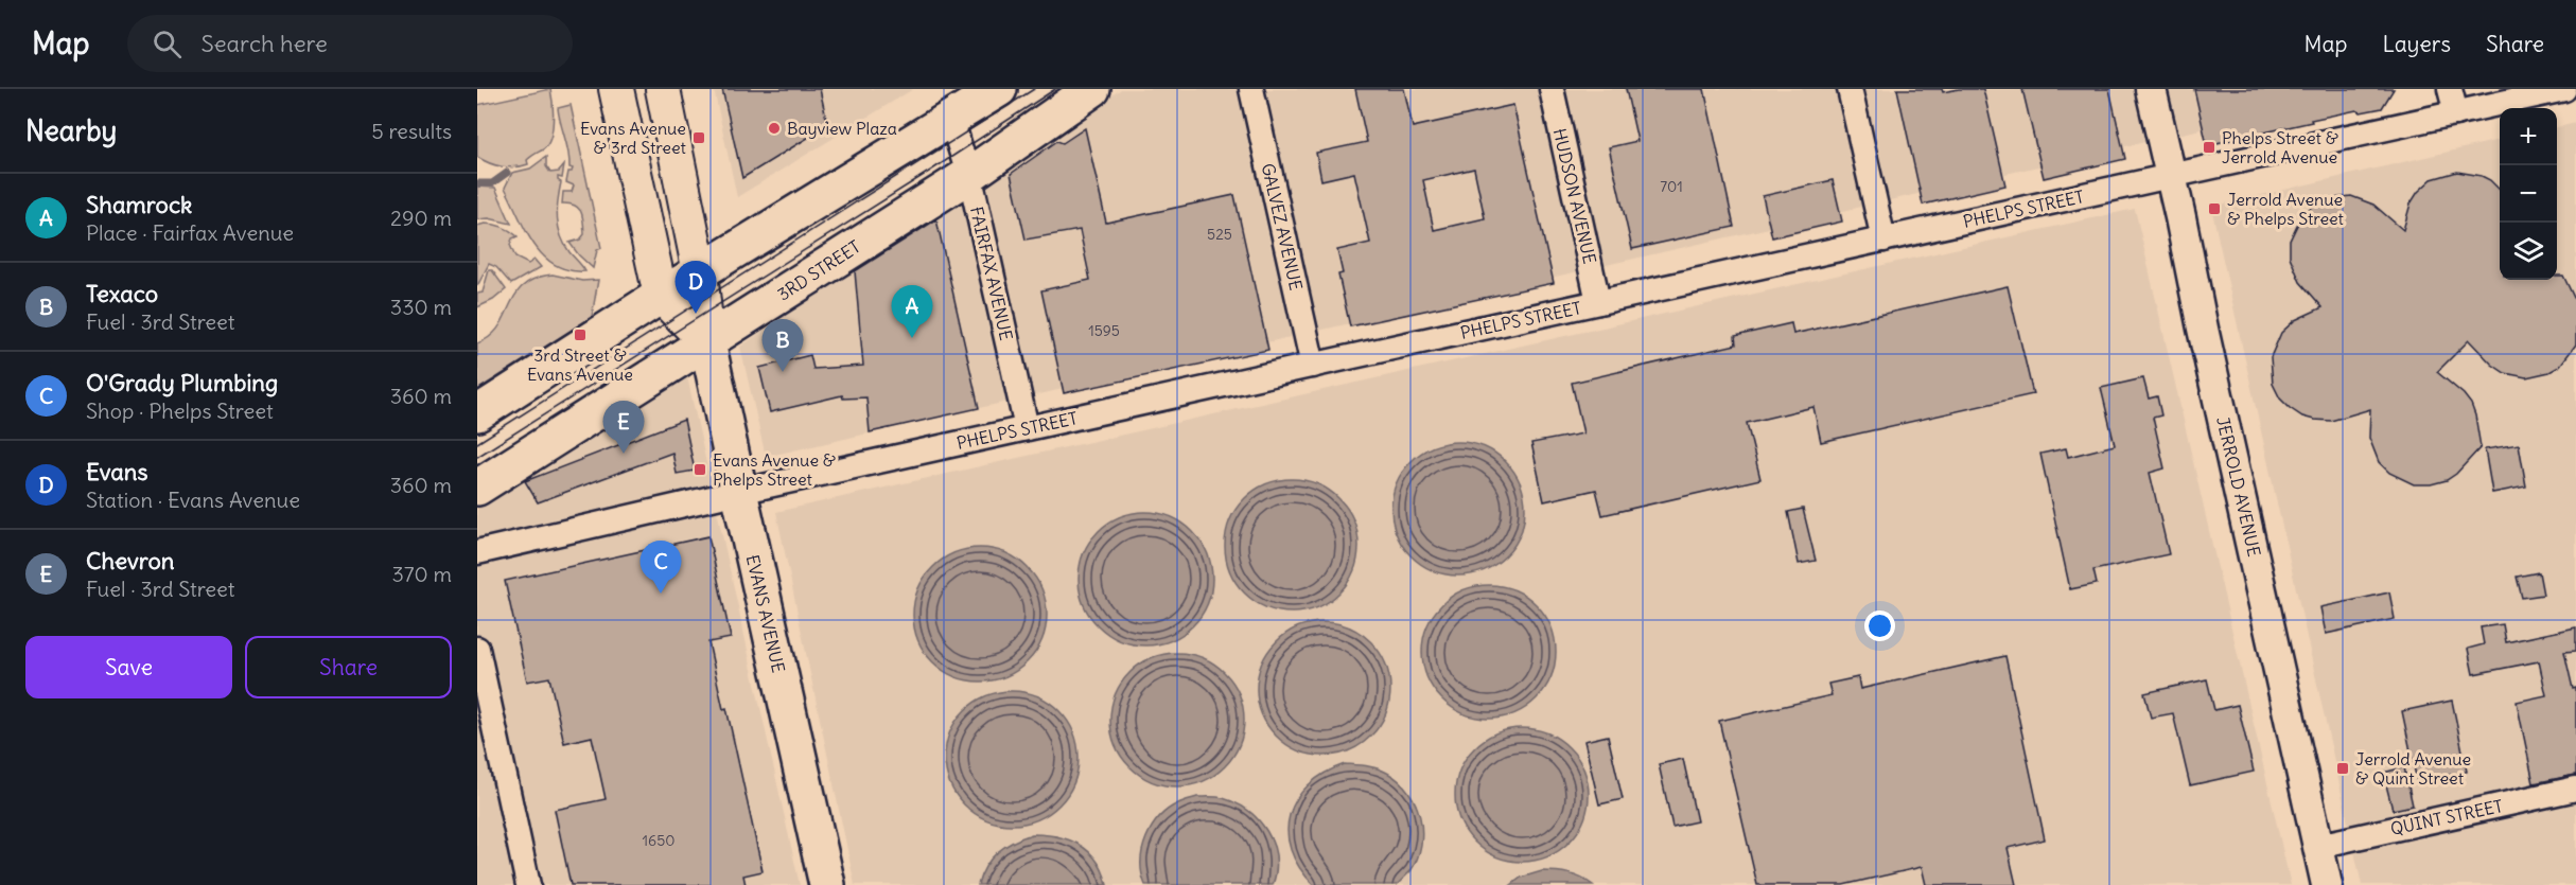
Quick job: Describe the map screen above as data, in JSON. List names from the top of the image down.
{
  "streets": {
    "main road": ["3RD STREET", "EVANS AVENUE"],
    "street": [
      "HUDSON AVENUE",
      "PHELPS STREET",
      "GALVEZ AVENUE",
      "FAIRFAX AVENUE",
      "JERROLD AVENUE",
      "QUINT STREET"
    ]
  },
  "crossings": [
    ["HUDSON AVENUE", "PHELPS STREET"],
    ["PHELPS STREET", "GALVEZ AVENUE"],
    ["PHELPS STREET", "FAIRFAX AVENUE"],
    ["PHELPS STREET", "JERROLD AVENUE"],
    ["PHELPS STREET", "EVANS AVENUE"],
    ["3RD STREET", "FAIRFAX AVENUE"],
    ["3RD STREET", "EVANS AVENUE"],
    ["JERROLD AVENUE", "QUINT STREET"]
  ],
  "places": {
    "other": ["Bayview Plaza"],
    "transit": [
      "Evans Avenue & 3rd Street",
      "Phelps Street & Jerrold Avenue",
      "Jerrold Avenue & Phelps Street",
      "3rd Street & Evans Avenue",
      "Evans Avenue & Phelps Street",
      "Jerrold Avenue & Quint Street"
    ]
  },
  "house_numbers": [
    "701",
    "525",
    "1595",
    "1650"
  ],
  "page": {
    "header": "Map",
    "search": "Search here",
    "nav": ["Map", "Layers", "Share"],
    "heading": ["Nearby", "5 results"],
    "map_buttons": ["+", "−"],
    "list": [
      {
        "mark": "A",
        "name": "Shamrock",
        "note": "Place · Fairfax Avenue",
        "value": "290 m"
      },
      {
        "mark": "B",
        "name": "Texaco",
        "note": "Fuel · 3rd Street",
        "value": "330 m"
      },
      {
        "mark": "C",
        "name": "O'Grady Plumbing",
        "note": "Shop · Phelps Street",
        "value": "360 m"
      },
      {
        "mark": "D",
        "name": "Evans",
        "note": "Station · Evans Avenue",
        "value": "360 m"
      },
      {
        "mark": "E",
        "name": "Chevron",
        "note": "Fuel · 3rd Street",
        "value": "370 m"
      }
    ],
    "pins": [
      "D",
      "A",
      "B",
      "E",
      "C"
    ],
    "buttons": ["Save", "Share"]
  }
}
